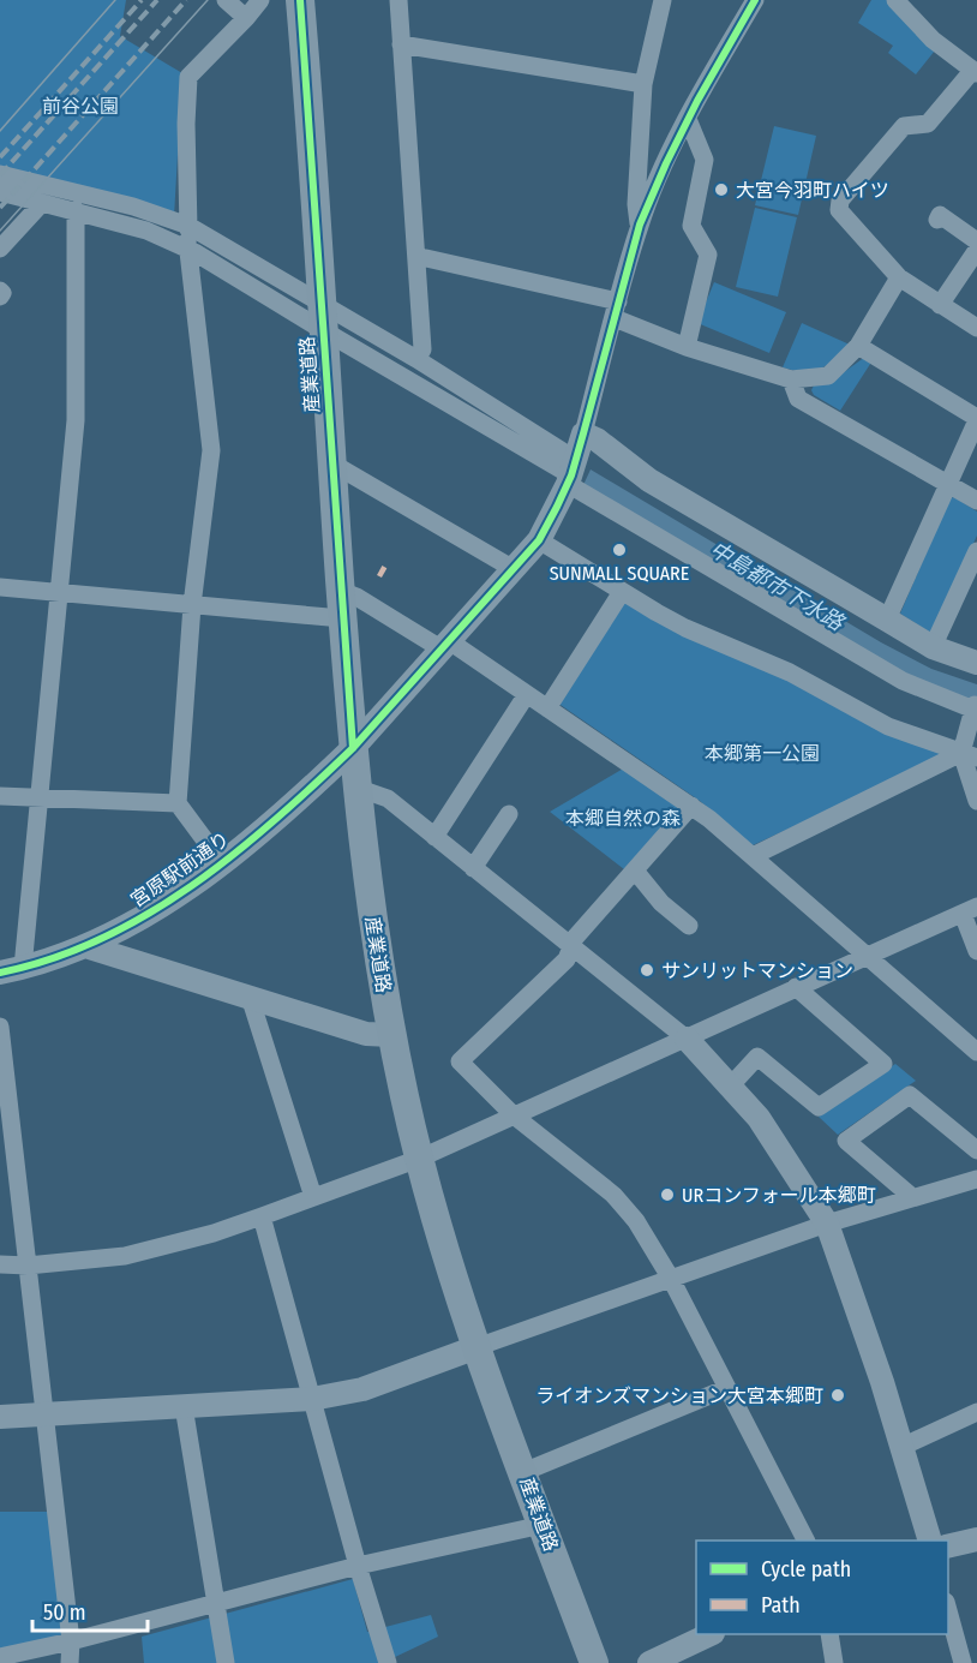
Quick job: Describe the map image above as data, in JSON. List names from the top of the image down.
{
  "streets": {
    "main road": ["産業道路"],
    "street": ["宮原駅前通り"]
  },
  "crossings": [
    ["産業道路", "宮原駅前通り"]
  ],
  "water": ["中島都市下水路"],
  "parks": ["前谷公園", "本郷第一公園", "本郷自然の森"],
  "places": [
    "大宮今羽町ハイツ",
    "SUNMALL SQUARE",
    "サンリットマンション",
    "URコンフォール本郷町",
    "ライオンズマンション大宮本郷町"
  ],
  "legend": ["Cycle path", "Path"],
  "scale_bar": "50 m"
}
